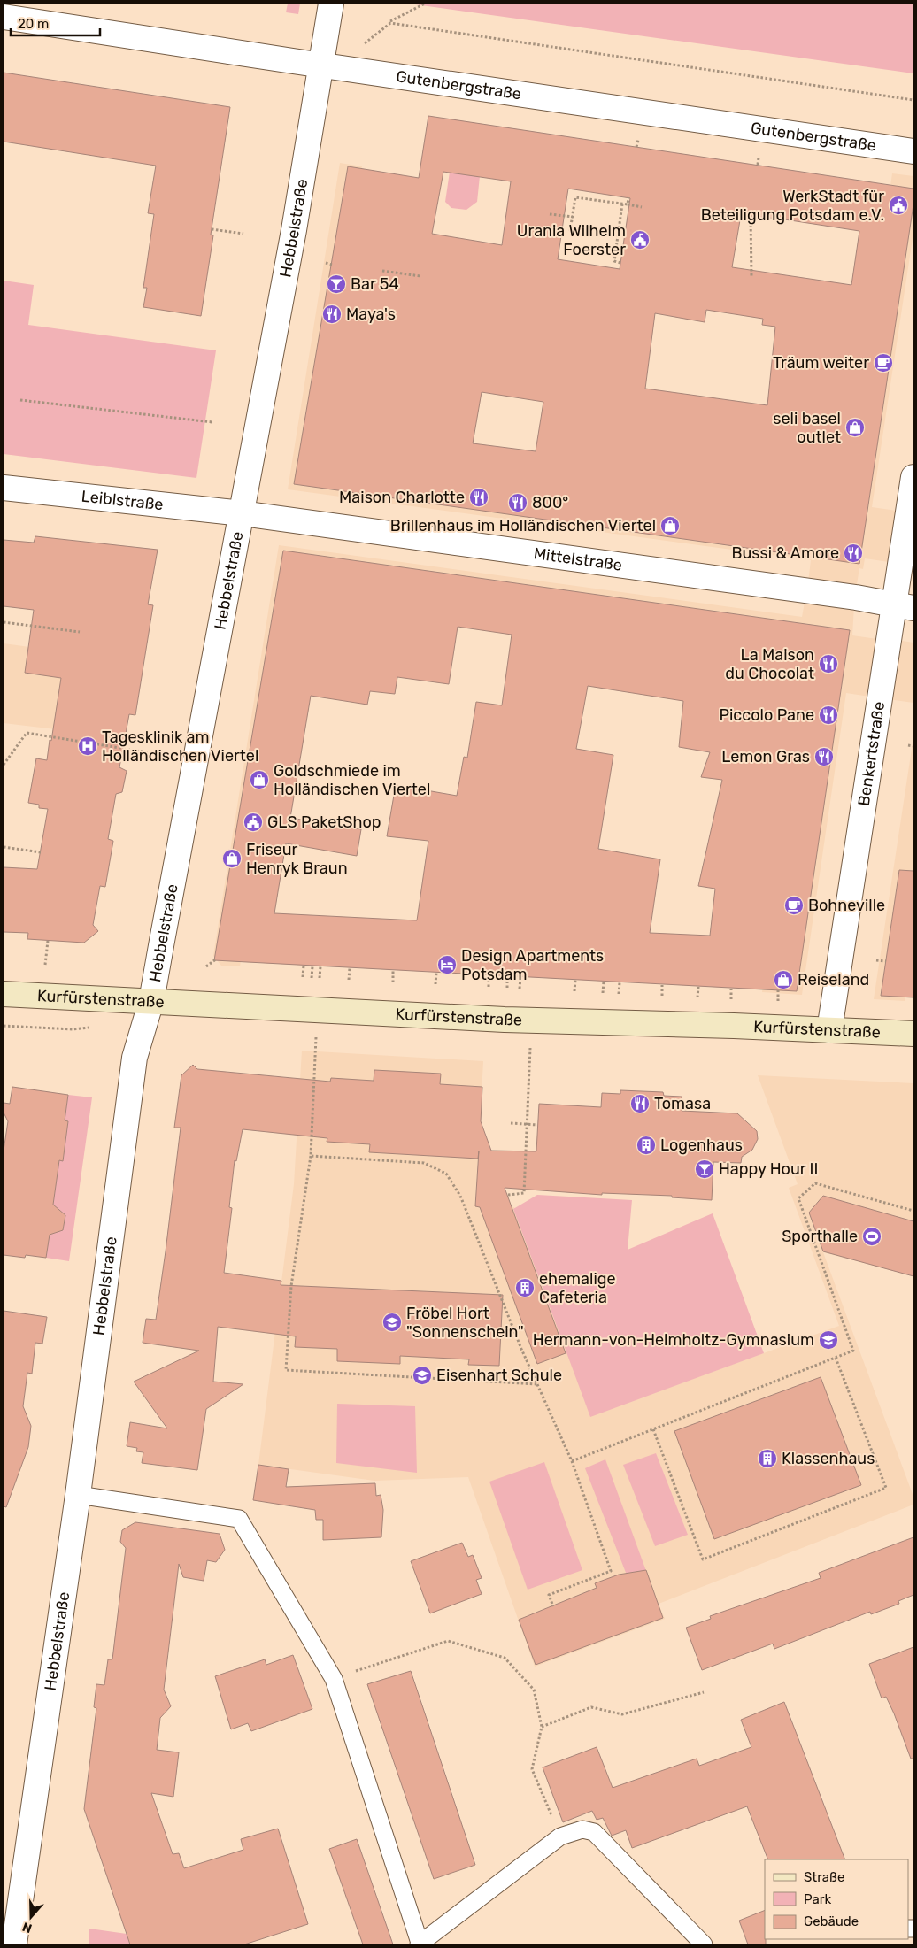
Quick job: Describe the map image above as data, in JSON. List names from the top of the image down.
{
  "streets": {
    "street": [
      "Gutenbergstraße",
      "Hebbelstraße",
      "Leiblstraße",
      "Mittelstraße",
      "Benkertstraße",
      "Kurfürstenstraße"
    ]
  },
  "crossings": [
    ["Gutenbergstraße", "Hebbelstraße"],
    ["Hebbelstraße", "Leiblstraße"],
    ["Hebbelstraße", "Mittelstraße"],
    ["Hebbelstraße", "Kurfürstenstraße"],
    ["Leiblstraße", "Mittelstraße"],
    ["Mittelstraße", "Benkertstraße"],
    ["Benkertstraße", "Kurfürstenstraße"]
  ],
  "places": {
    "public building": ["WerkStadt für Beteiligung Potsdam e.V.", "Urania Wilhelm Foerster", "GLS PaketShop"],
    "bar": ["Bar 54", "Happy Hour II"],
    "restaurant": [
      "Maya's",
      "Maison Charlotte",
      "800°",
      "Bussi & Amore",
      "La Maison du Chocolat",
      "Piccolo Pane",
      "Lemon Gras",
      "Tomasa"
    ],
    "cafe": ["Träum weiter", "Bohneville"],
    "shop": [
      "seli basel outlet",
      "Brillenhaus im Holländischen Viertel",
      "Goldschmiede im Holländischen Viertel",
      "Friseur Henryk Braun",
      "Reiseland"
    ],
    "hospital": ["Tagesklinik am Holländischen Viertel"],
    "hotel": ["Design Apartments Potsdam"],
    "building": ["Logenhaus", "ehemalige Cafeteria", "Klassenhaus"],
    "sports": ["Sporthalle"],
    "school or university": ["Fröbel Hort \"Sonnenschein\"", "Hermann-von-Helmholtz-Gymnasium", "Eisenhart Schule"]
  },
  "legend": ["Straße", "Park", "Gebäude"],
  "scale_bar": "20 m",
  "north": "bottom"
}
